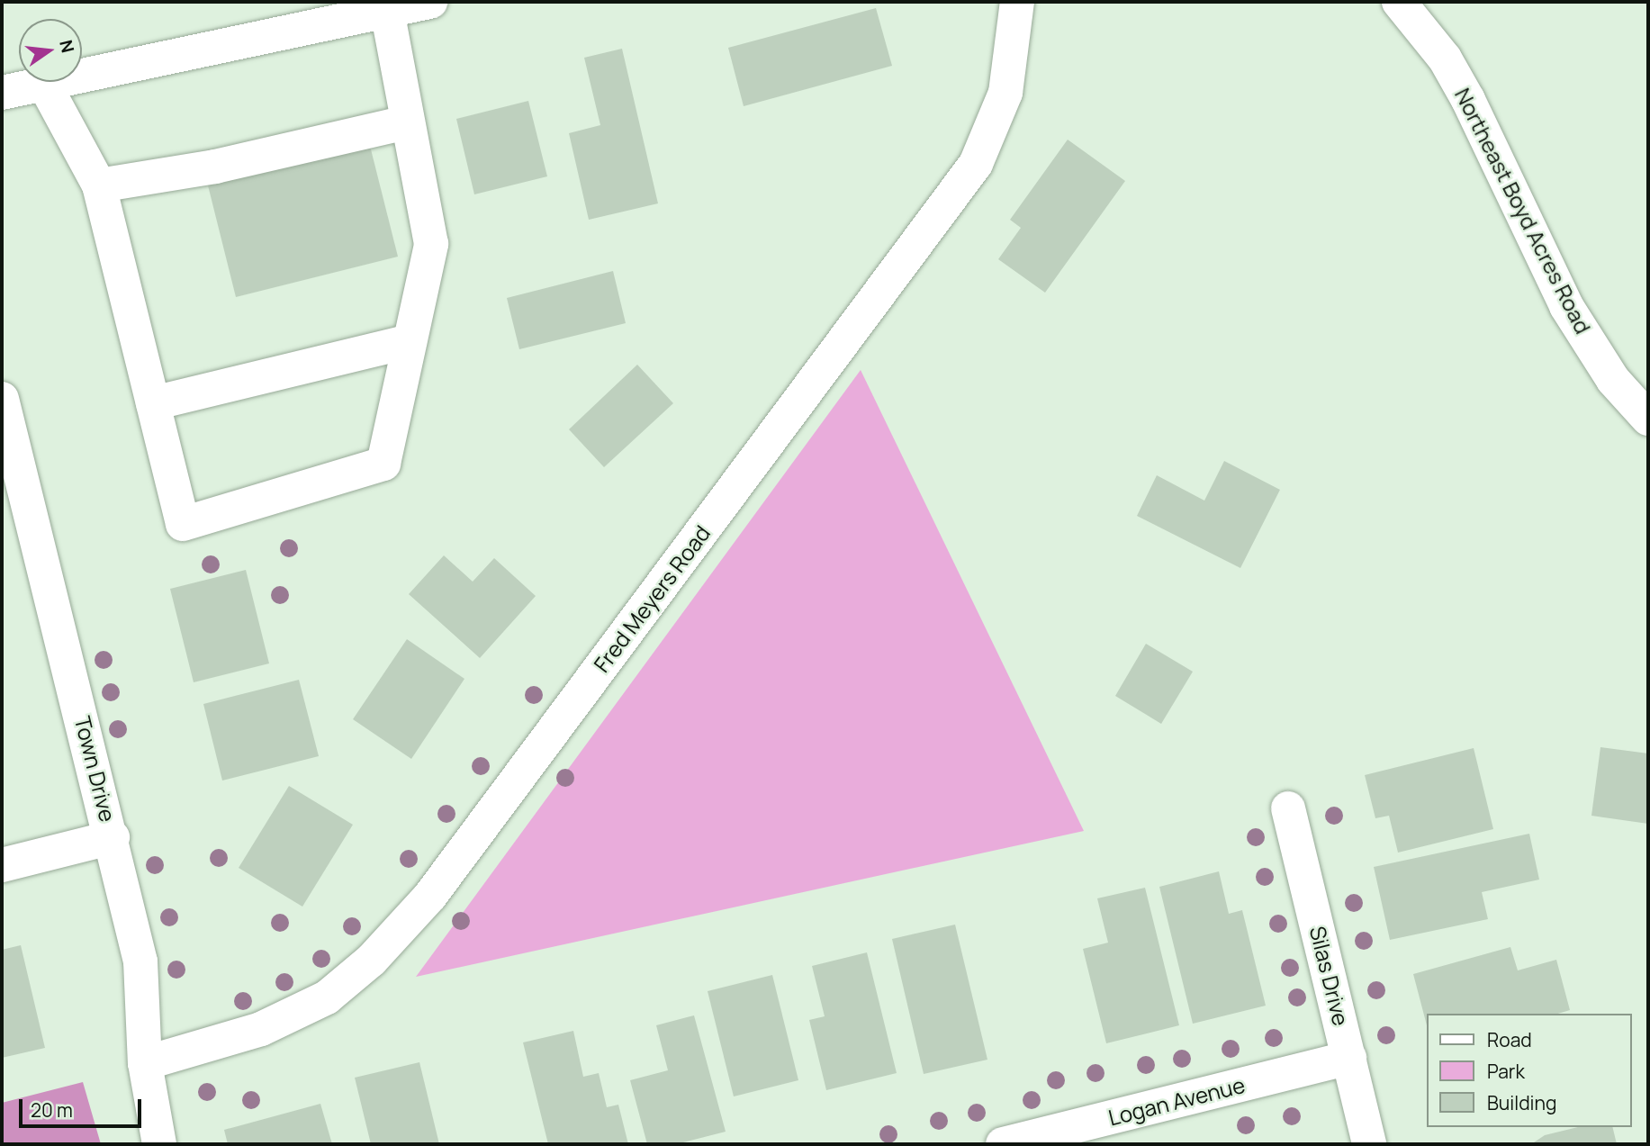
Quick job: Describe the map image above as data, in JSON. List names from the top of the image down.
{
  "streets": {
    "street": [
      "Northeast Boyd Acres Road",
      "Fred Meyers Road",
      "Town Drive",
      "Silas Drive",
      "Logan Avenue"
    ]
  },
  "crossings": [
    ["Fred Meyers Road", "Town Drive"],
    ["Silas Drive", "Logan Avenue"]
  ],
  "legend": ["Road", "Park", "Building"],
  "scale_bar": "20 m",
  "north": "right"
}
